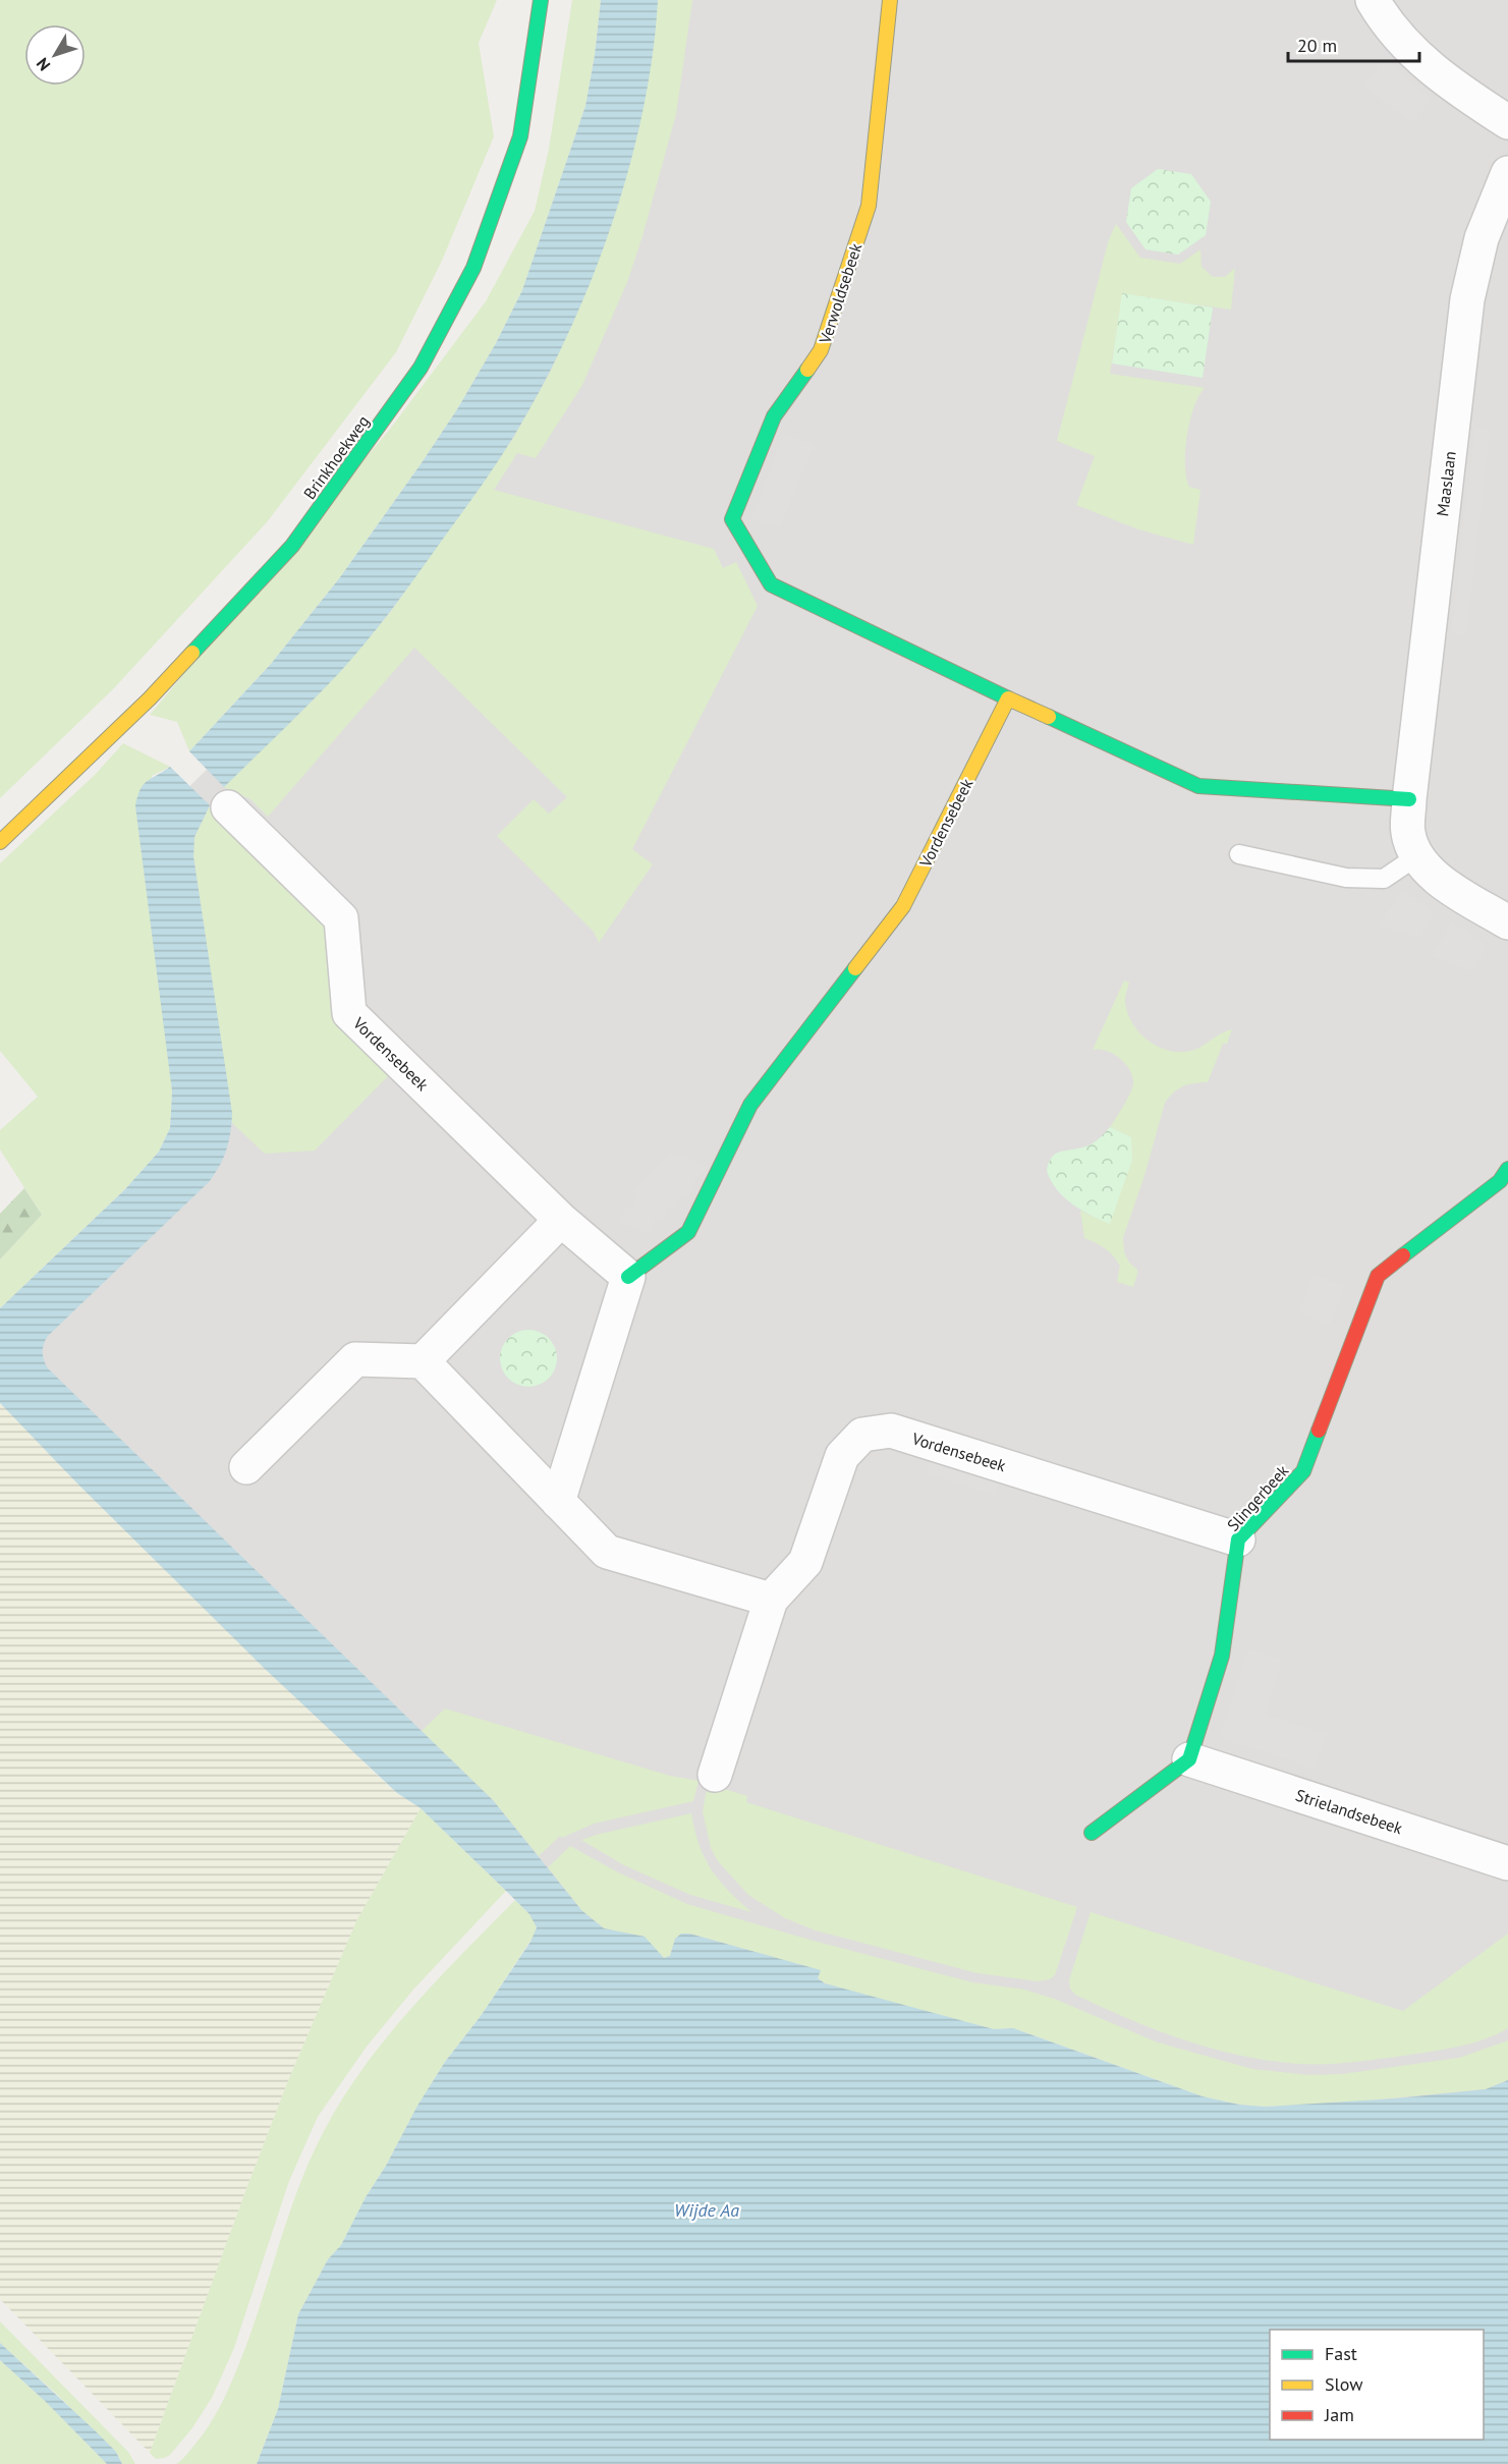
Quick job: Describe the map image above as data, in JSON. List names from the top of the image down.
{
  "streets": {
    "street": [
      "Verwoldsebeek",
      "Brinkhoekweg",
      "Maaslaan",
      "Vordensebeek",
      "Slingerbeek",
      "Strielandsebeek"
    ]
  },
  "crossings": [
    ["Verwoldsebeek", "Vordensebeek"],
    ["Vordensebeek", "Slingerbeek"],
    ["Slingerbeek", "Strielandsebeek"]
  ],
  "water": ["Wijde Aa"],
  "legend": ["Fast", "Slow", "Jam"],
  "scale_bar": "20 m",
  "north": "bottom left"
}
